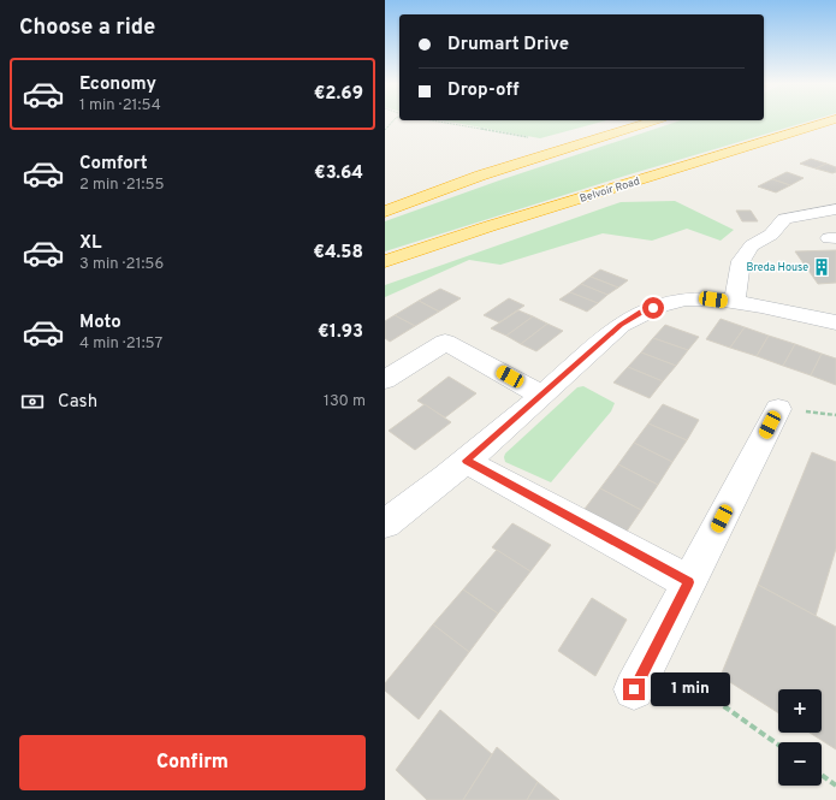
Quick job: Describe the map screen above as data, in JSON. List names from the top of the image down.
{
  "streets": {
    "highway": ["Belvoir Road"]
  },
  "places": {
    "building": ["Breda House"]
  },
  "page": {
    "heading": "Choose a ride",
    "banner": ["Drumart Drive", "Drop-off"],
    "list": [
      {
        "name": "Economy",
        "note": "1 min · 21:54",
        "value": "€2.69"
      },
      {
        "name": "Comfort",
        "note": "2 min · 21:55",
        "value": "€3.64"
      },
      {
        "name": "XL",
        "note": "3 min · 21:56",
        "value": "€4.58"
      },
      {
        "name": "Moto",
        "note": "4 min · 21:57",
        "value": "€1.93"
      }
    ],
    "pay": ["Cash", "130 m"],
    "bubble": "1 min",
    "map_buttons": ["+", "−"],
    "buttons": "Confirm"
  }
}
